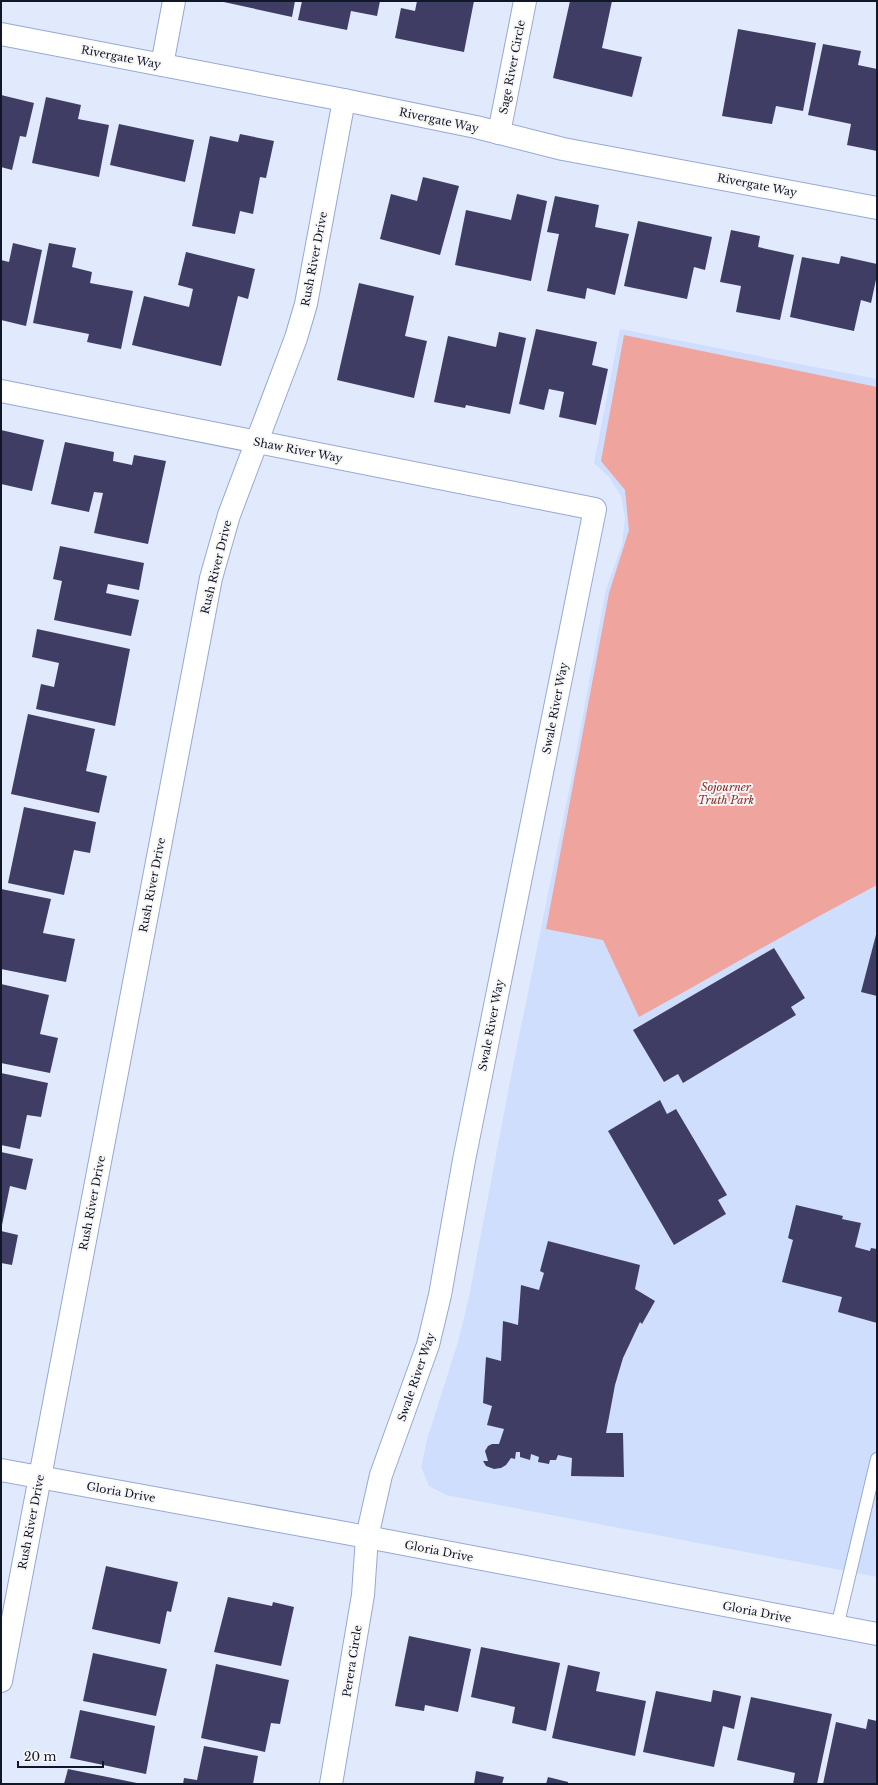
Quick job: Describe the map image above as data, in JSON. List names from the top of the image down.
{
  "streets": {
    "street": [
      "Rivergate Way",
      "Sage River Circle",
      "Rush River Drive",
      "Shaw River Way",
      "Swale River Way",
      "Gloria Drive",
      "Perera Circle"
    ]
  },
  "crossings": [
    ["Rivergate Way", "Sage River Circle"],
    ["Rivergate Way", "Rush River Drive"],
    ["Rush River Drive", "Shaw River Way"],
    ["Rush River Drive", "Gloria Drive"],
    ["Shaw River Way", "Swale River Way"],
    ["Swale River Way", "Gloria Drive"],
    ["Swale River Way", "Perera Circle"],
    ["Gloria Drive", "Perera Circle"]
  ],
  "parks": ["Sojourner Truth Park"],
  "scale_bar": "20 m"
}
